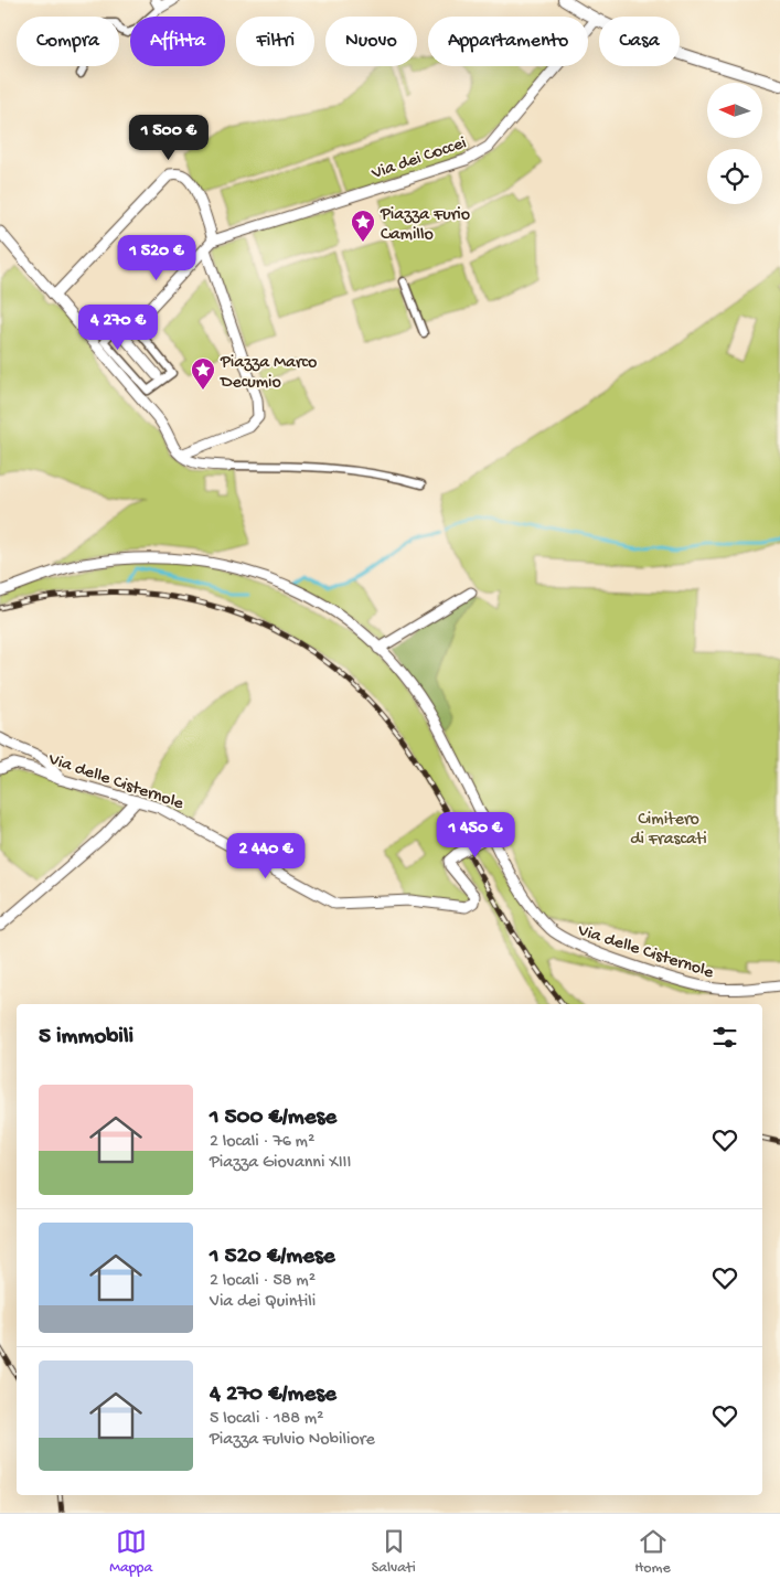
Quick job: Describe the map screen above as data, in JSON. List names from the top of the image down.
{
  "streets": {
    "street": ["Via dei Coccei", "Via delle Cisternole"]
  },
  "parks": ["Cimitero di Frascati"],
  "places": {
    "place": ["Piazza Furio Camillo", "Piazza Marco Decumio"]
  },
  "north": "left",
  "page": {
    "chip": [
      "Compra",
      "Affitta",
      "Filtri",
      "Nuovo",
      "Appartamento",
      "Casa"
    ],
    "price": [
      "1 500 €",
      "1 520 €",
      "4 270 €",
      "1 450 €",
      "2 440 €"
    ],
    "heading": "5 immobili",
    "list": [
      {
        "name": "1 500 €/mese",
        "note": "2 locali · 76 m² · Piazza Giovanni XIII"
      },
      {
        "name": "1 520 €/mese",
        "note": "2 locali · 58 m² · Via dei Quintili"
      },
      {
        "name": "4 270 €/mese",
        "note": "5 locali · 188 m² · Piazza Fulvio Nobiliore"
      }
    ],
    "tabs": ["Mappa", "Salvati", "Home"]
  }
}
